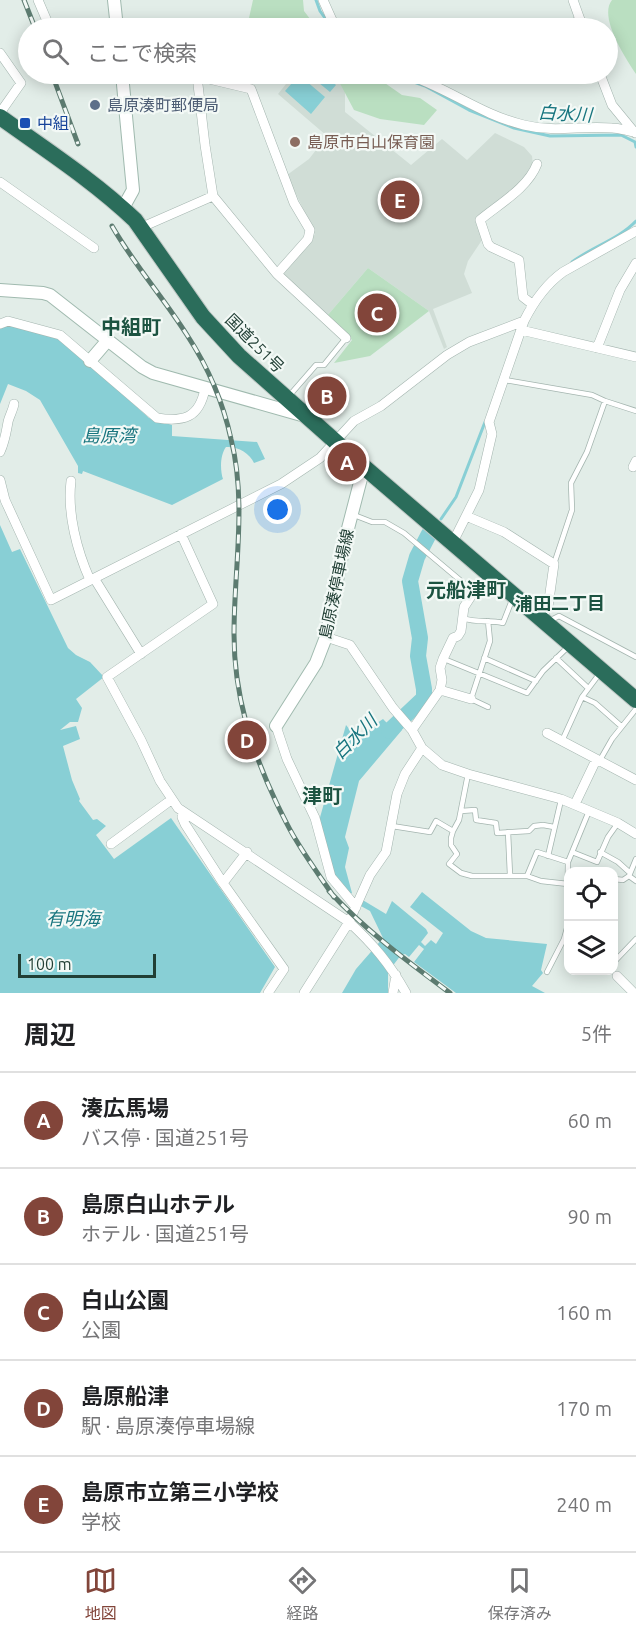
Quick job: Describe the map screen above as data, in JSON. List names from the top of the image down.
{
  "streets": {
    "highway": ["国道251号"],
    "street": ["島原湊停車場線"]
  },
  "crossings": [
    ["国道251号", "島原湊停車場線"]
  ],
  "districts": [
    "中組町",
    "元船津町",
    "浦田二丁目",
    "津町"
  ],
  "water": ["白水川", "島原湾", "有明海"],
  "places": {
    "other": ["島原湊町郵便局", "島原市白山保育園"],
    "transit": ["中組"]
  },
  "scale_bar": "100 m",
  "page": {
    "search": "ここで検索",
    "pins": [
      "E",
      "C",
      "B",
      "A",
      "D"
    ],
    "scale": "100 m",
    "heading": ["周辺", "5件"],
    "list": [
      {
        "mark": "A",
        "name": "湊広馬場",
        "note": "バス停 · 国道251号",
        "value": "60 m"
      },
      {
        "mark": "B",
        "name": "島原白山ホテル",
        "note": "ホテル · 国道251号",
        "value": "90 m"
      },
      {
        "mark": "C",
        "name": "白山公園",
        "note": "公園",
        "value": "160 m"
      },
      {
        "mark": "D",
        "name": "島原船津",
        "note": "駅 · 島原湊停車場線",
        "value": "170 m"
      },
      {
        "mark": "E",
        "name": "島原市立第三小学校",
        "note": "学校",
        "value": "240 m"
      }
    ],
    "nav": ["地図", "経路", "保存済み"]
  }
}
